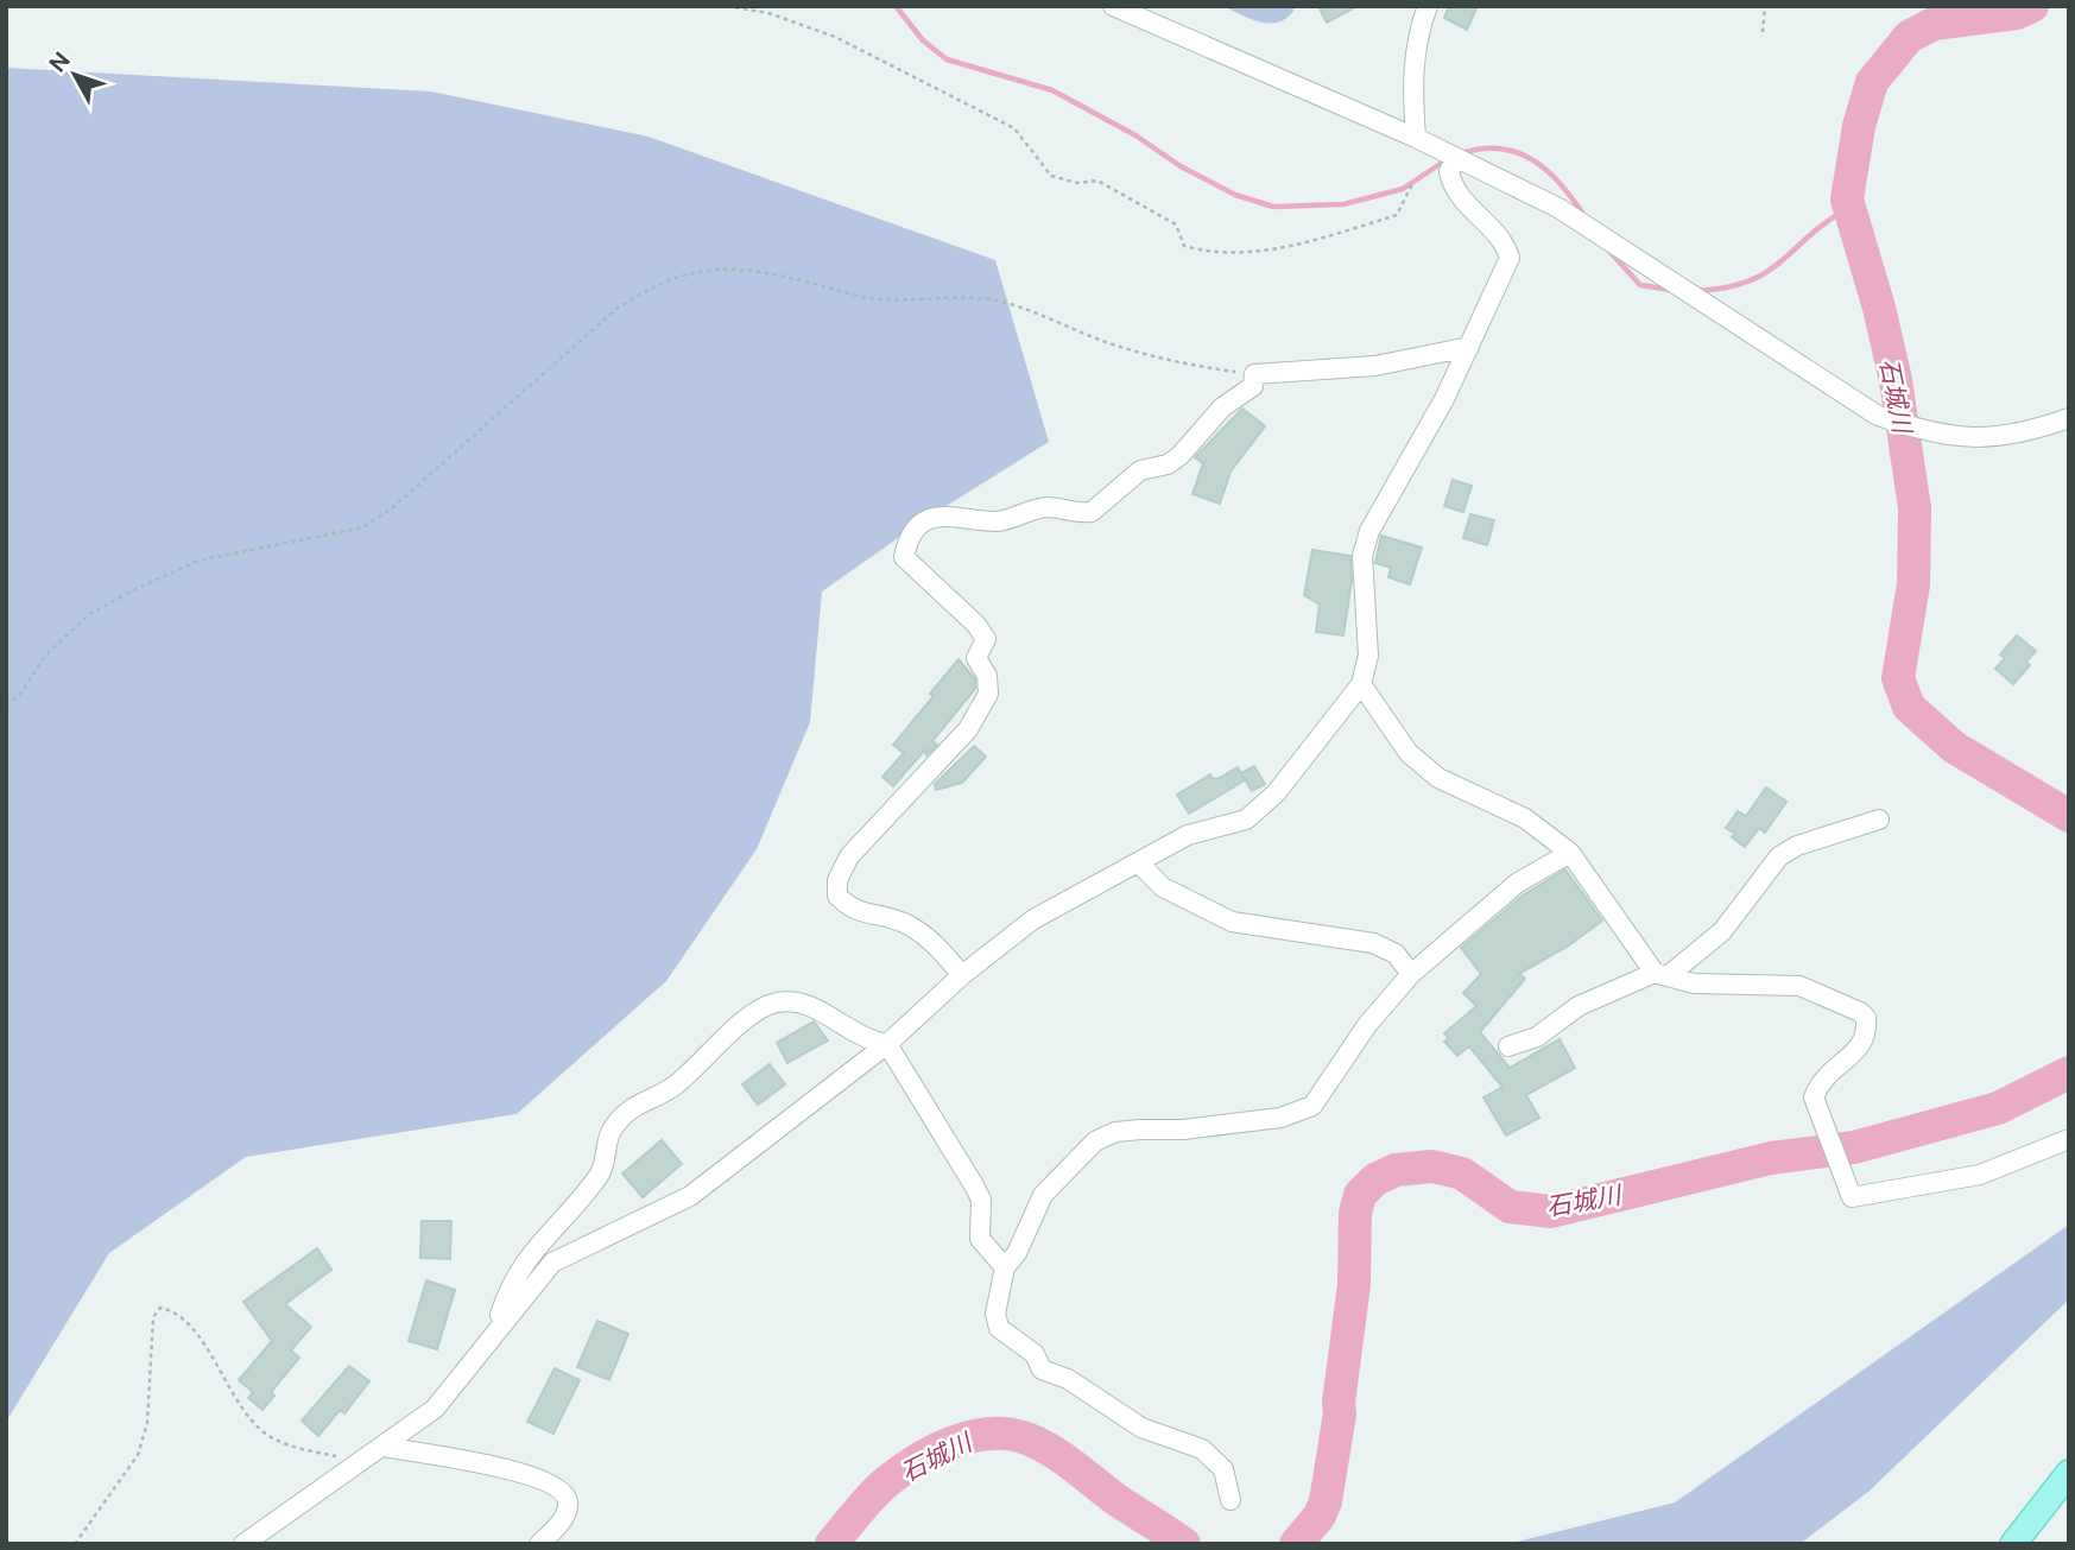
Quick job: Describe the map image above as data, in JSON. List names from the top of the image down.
{
  "water": ["石城川"],
  "north": "top left"
}
